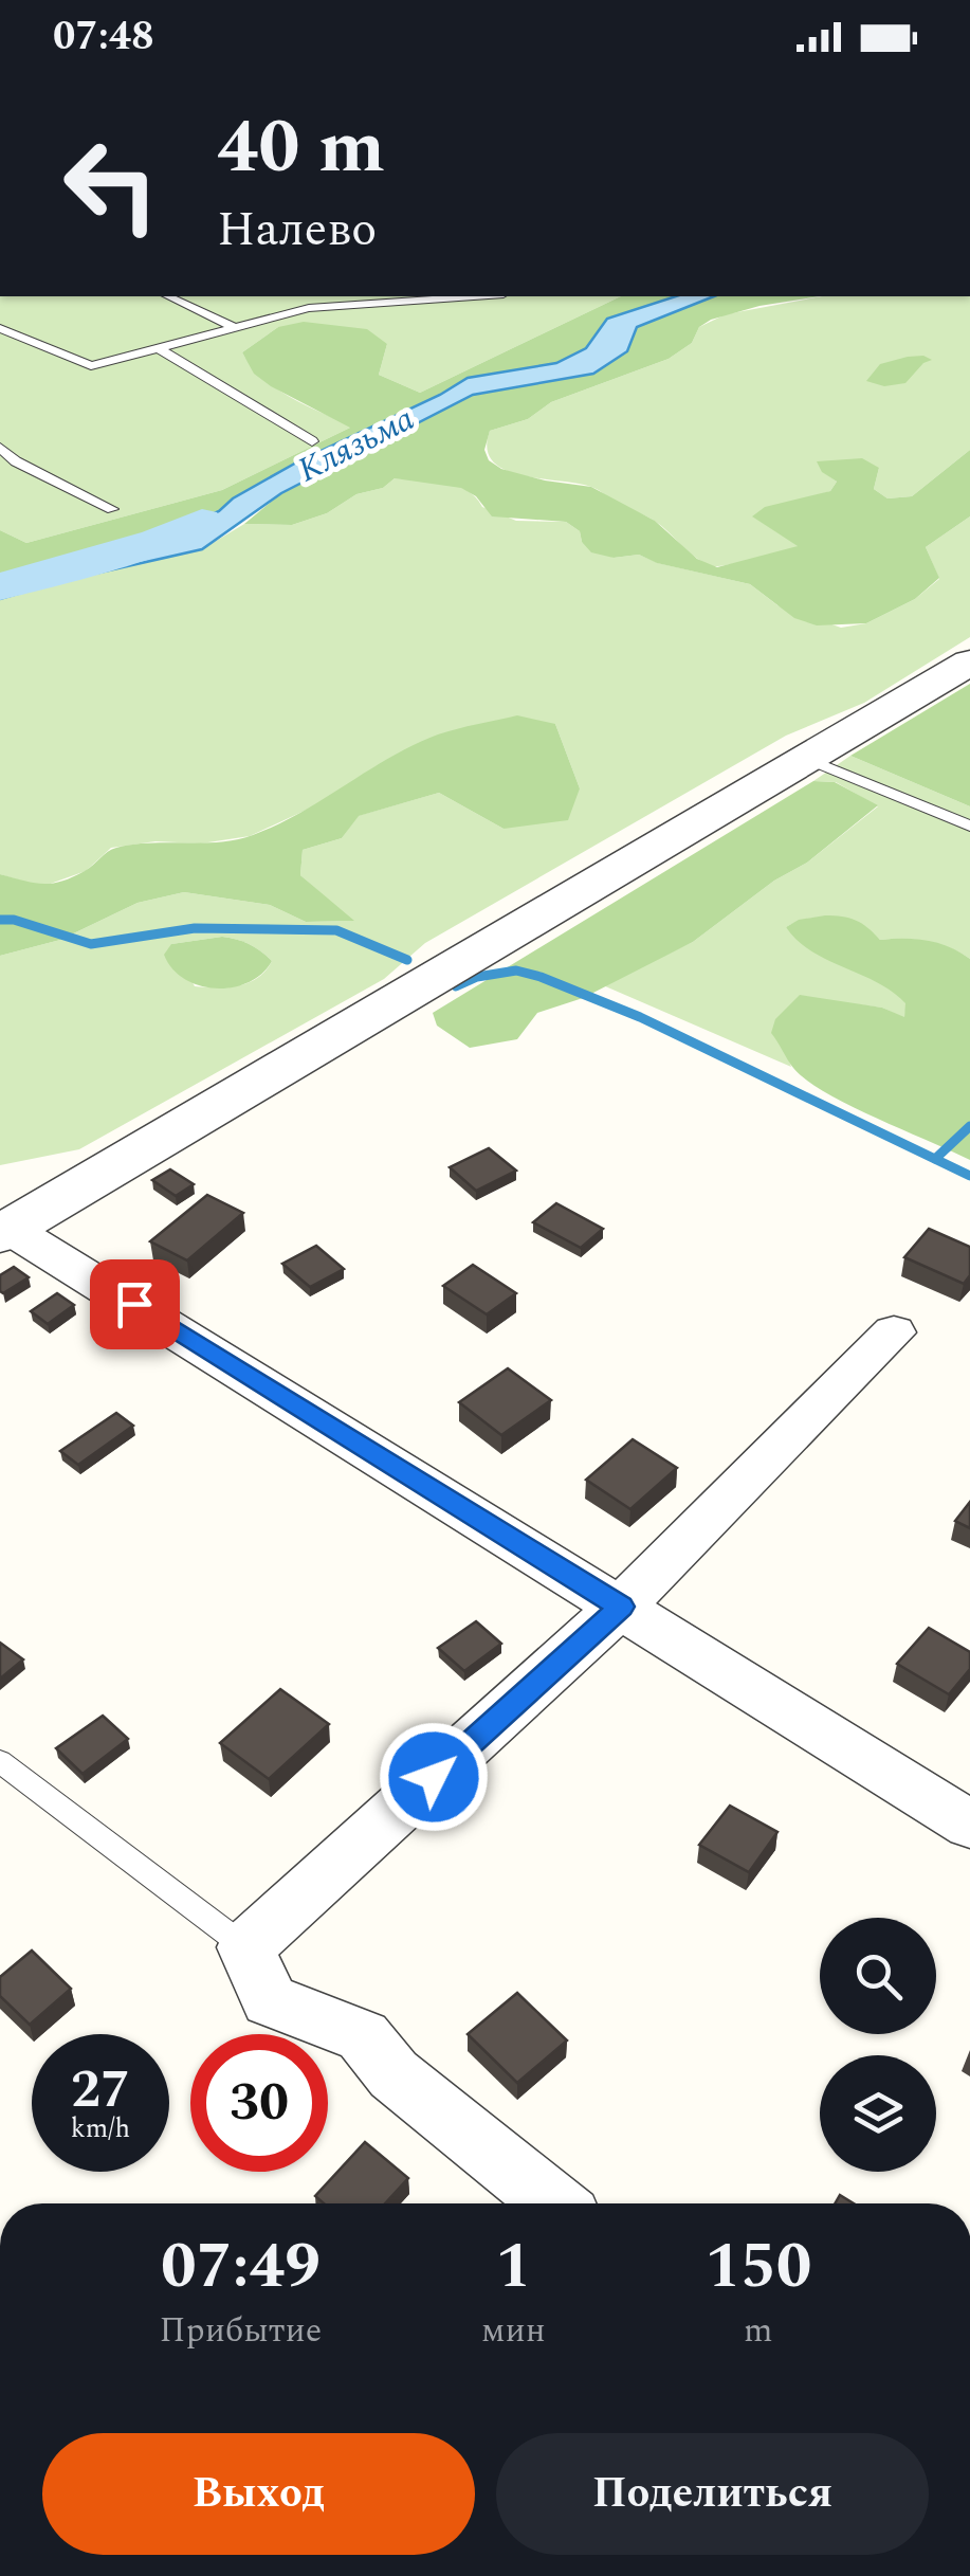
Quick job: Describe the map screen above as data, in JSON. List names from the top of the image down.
{
  "water": ["Клязьма"],
  "page": {
    "status": "07:48",
    "turn": ["40 m", "Налево"],
    "speed": "27 km/h",
    "limit": "30",
    "eta": [
      "07:49",
      "Прибытие",
      "1",
      "мин",
      "150",
      "m"
    ],
    "buttons": ["Выход", "Поделиться"]
  }
}
